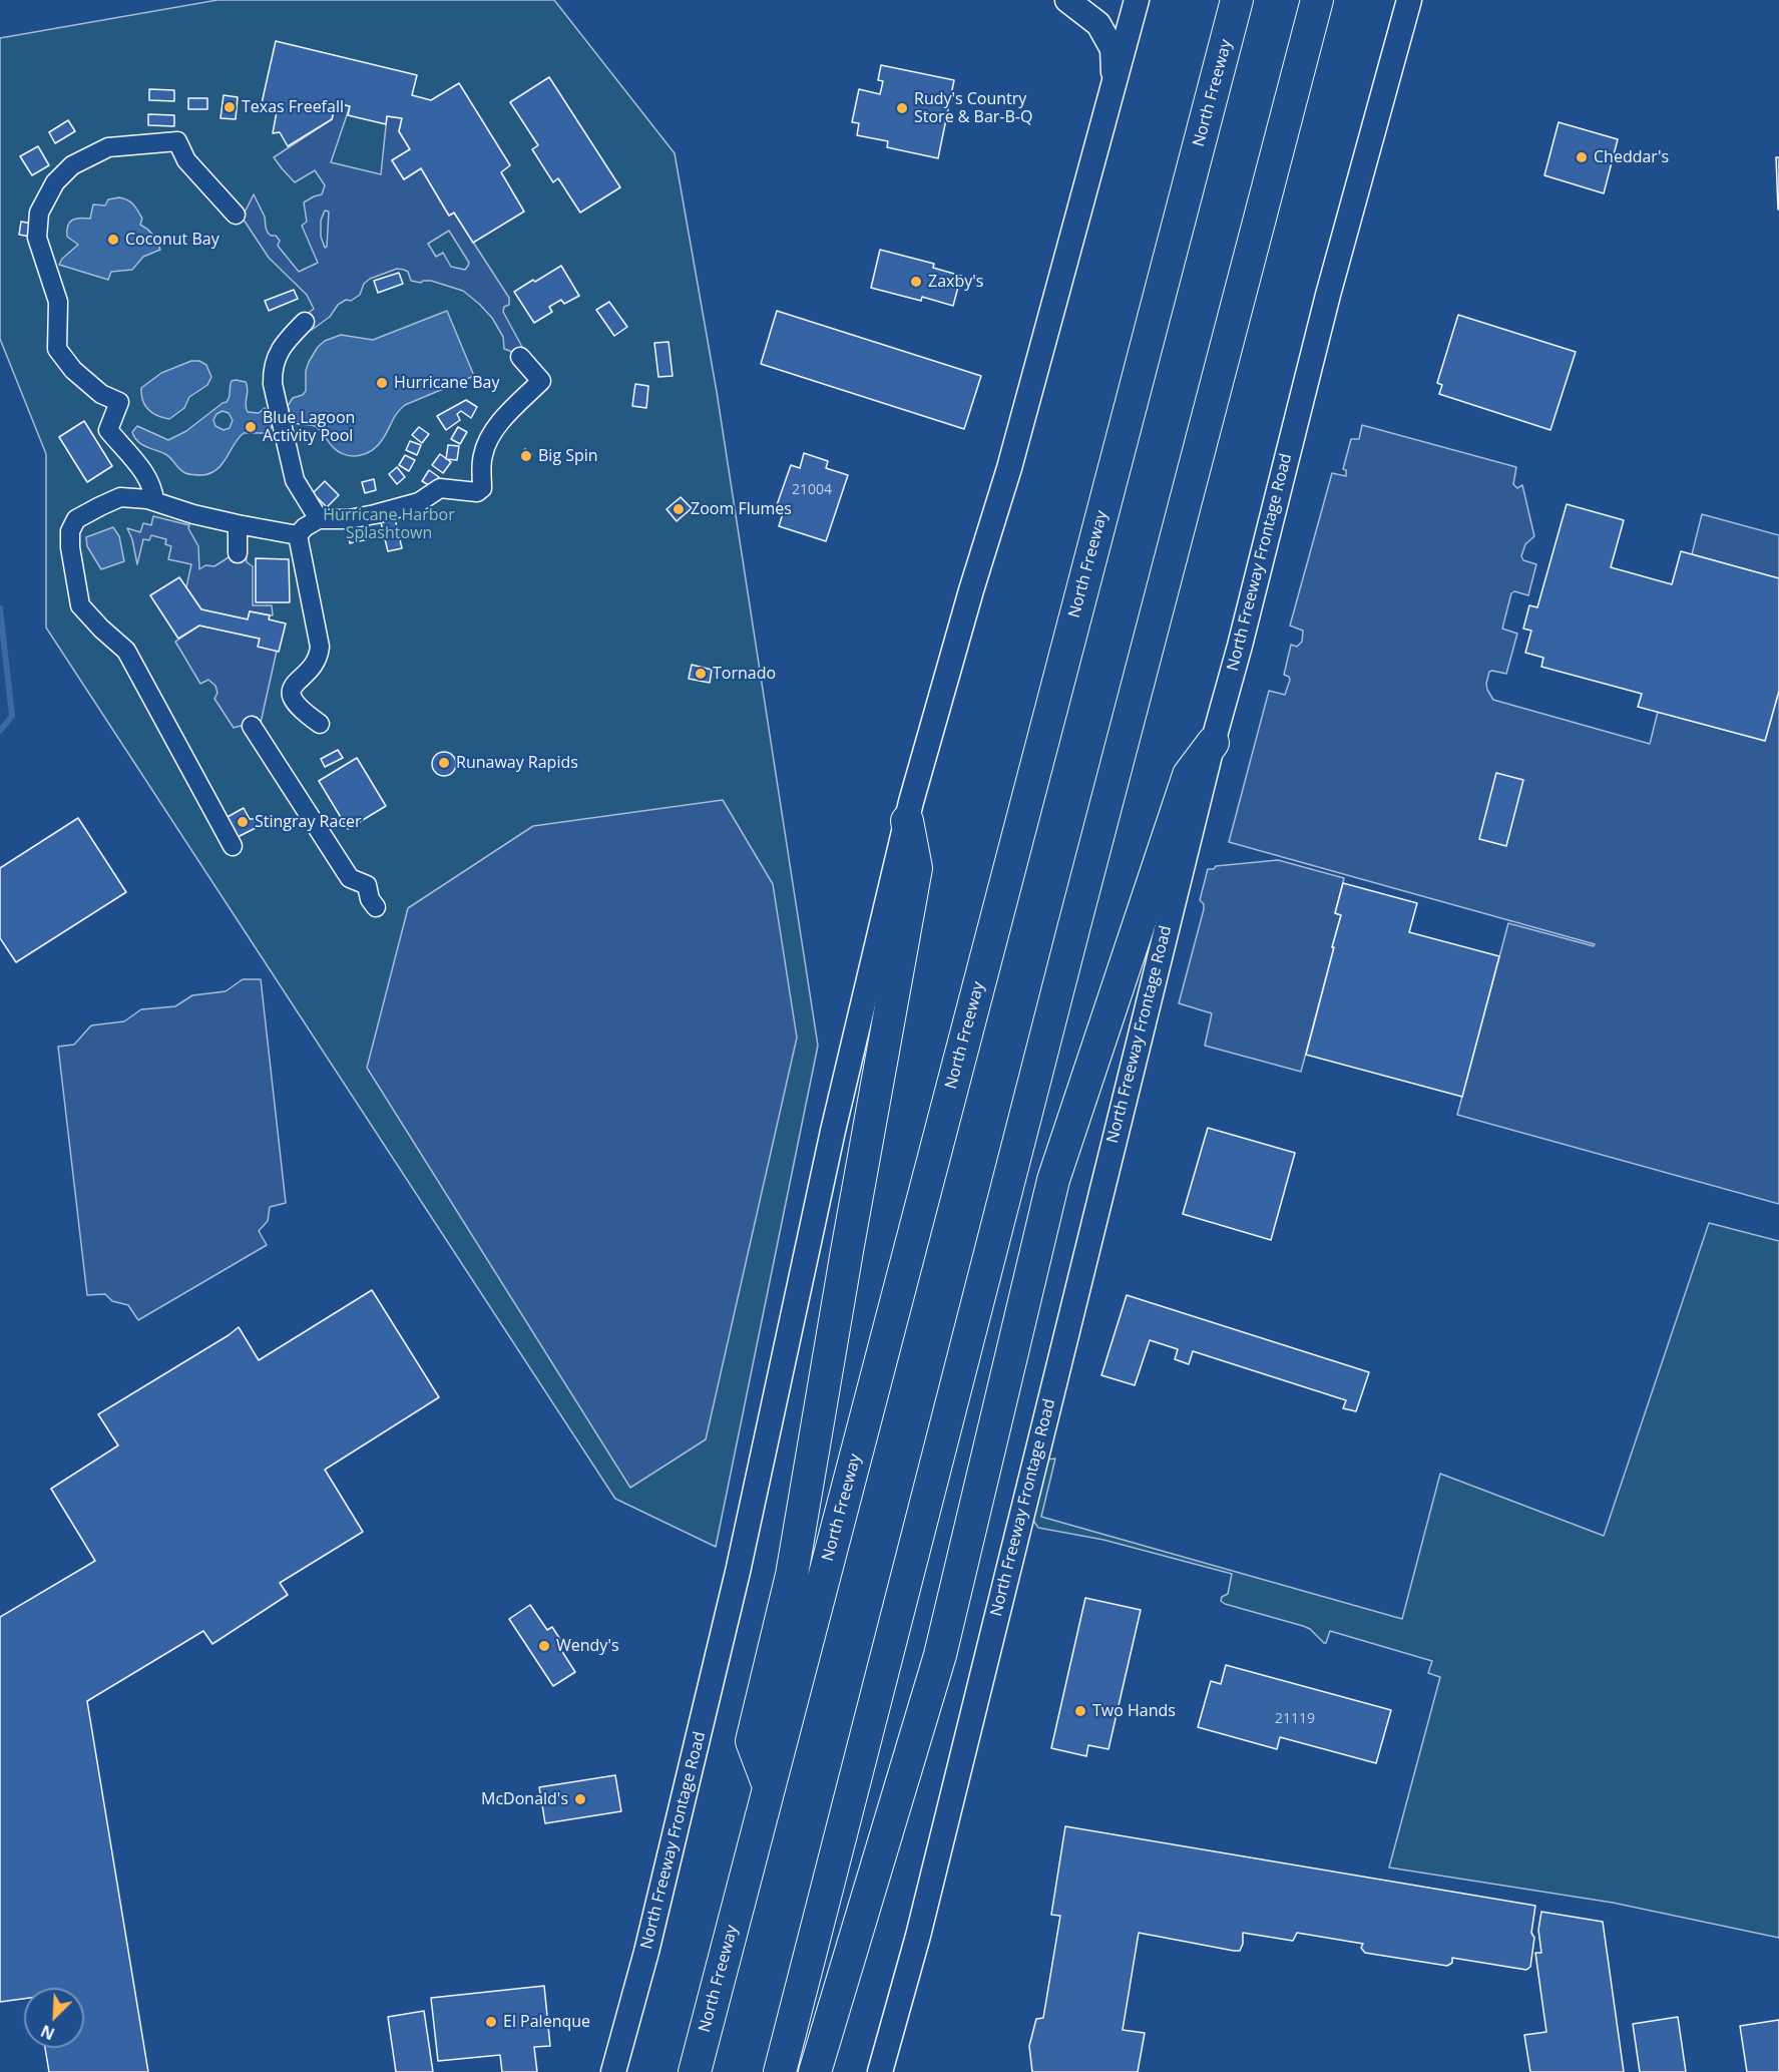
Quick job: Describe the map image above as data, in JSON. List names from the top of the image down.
{
  "streets": {
    "highway": ["North Freeway"],
    "main road": ["North Freeway Frontage Road"]
  },
  "parks": ["Hurricane Harbor Splashtown"],
  "places": [
    "Texas Freefall",
    "Rudy's Country Store & Bar-B-Q",
    "Cheddar's",
    "Coconut Bay",
    "Zaxby's",
    "Hurricane Bay",
    "Blue Lagoon Activity Pool",
    "Big Spin",
    "Zoom Flumes",
    "Tornado",
    "Runaway Rapids",
    "Stingray Racer",
    "Wendy's",
    "Two Hands",
    "McDonald's",
    "El Palenque"
  ],
  "house_numbers": ["21004", "21119"],
  "north": "bottom left"
}
